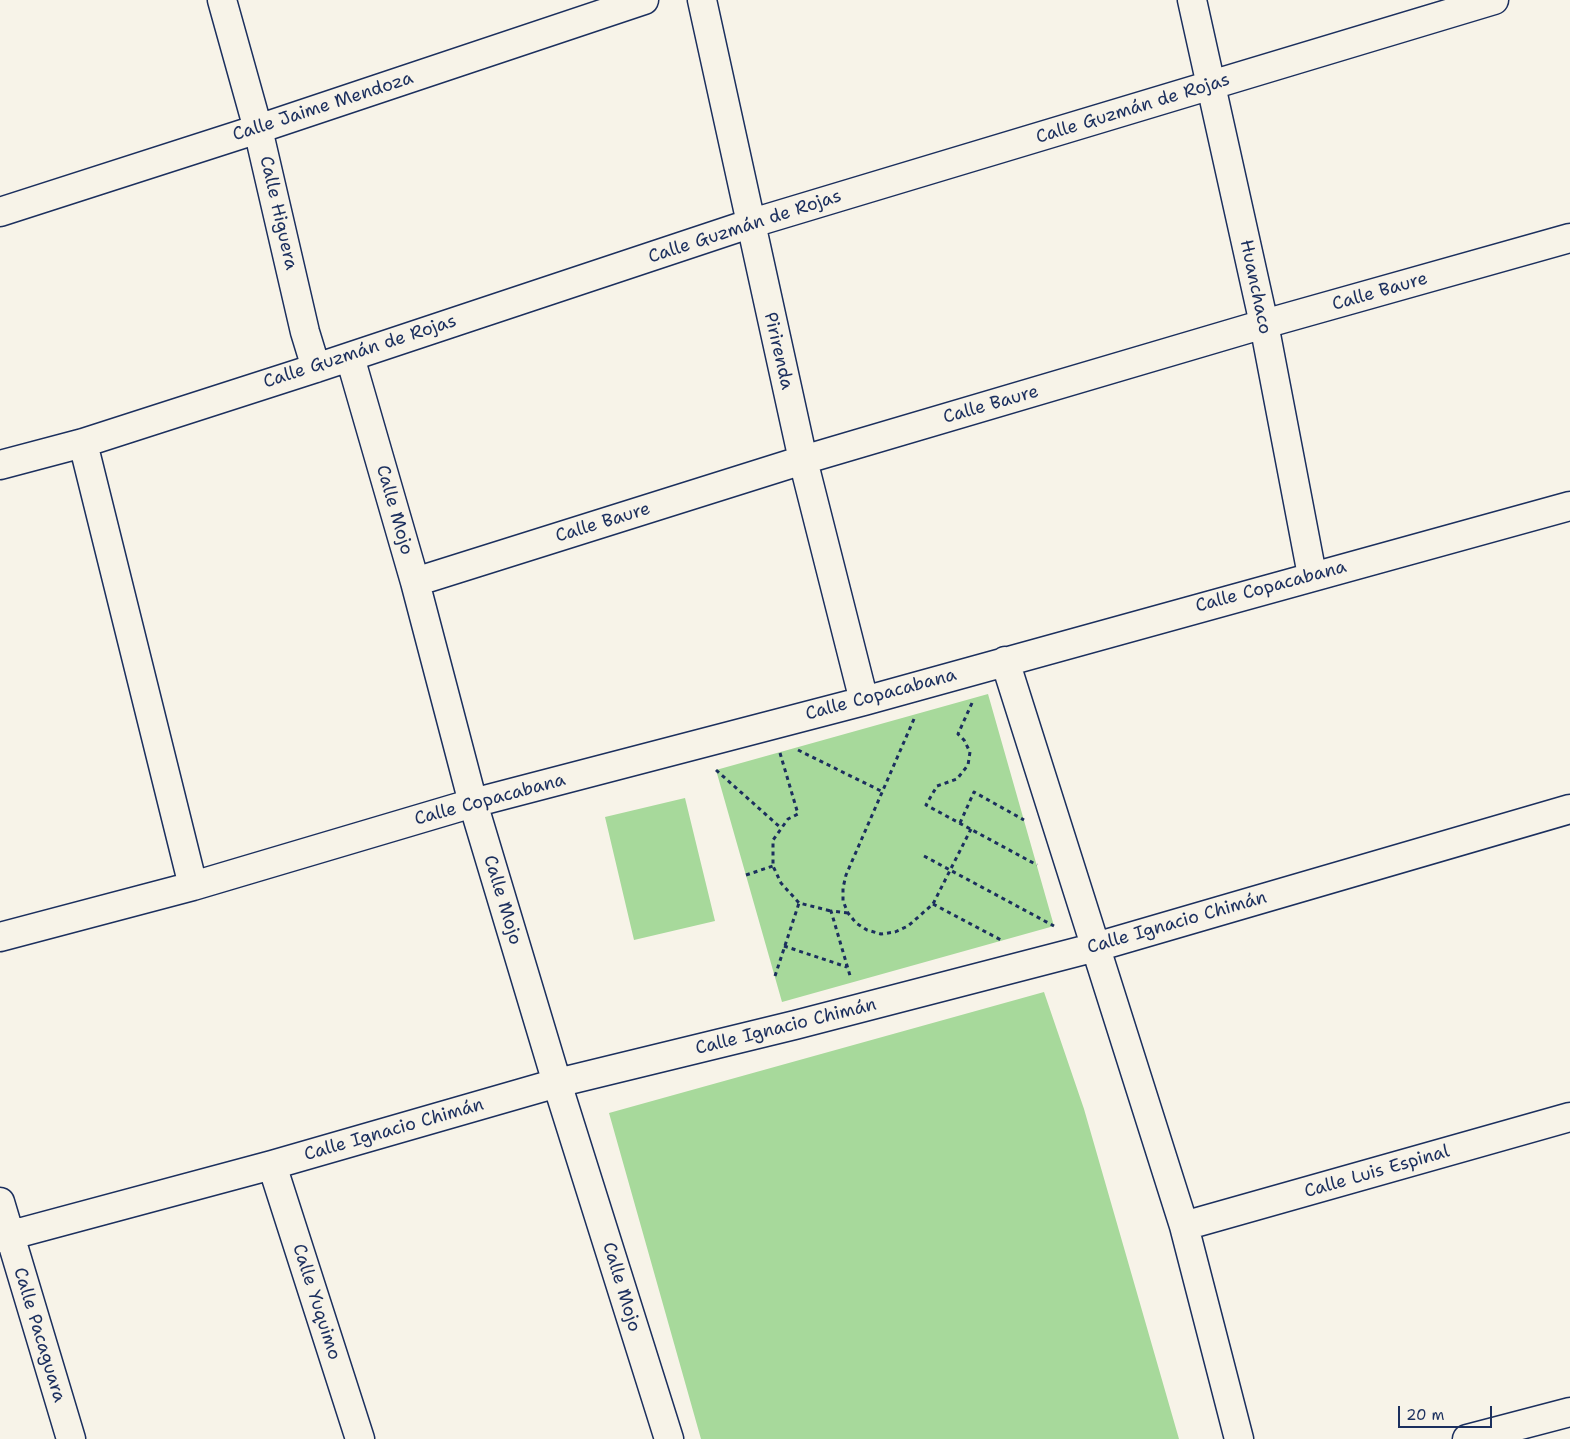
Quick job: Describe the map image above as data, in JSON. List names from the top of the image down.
{
  "streets": {
    "street": [
      "Calle Jaime Mendoza",
      "Calle Guzmán de Rojas",
      "Calle Higuera",
      "Huanchaco",
      "Calle Baure",
      "Pirirenda",
      "Calle Mojo",
      "Calle Copacabana",
      "Calle Ignacio Chimán",
      "Calle Luis Espinal",
      "Calle Yuquimo",
      "Calle Pacaguara"
    ]
  },
  "crossings": [
    ["Calle Jaime Mendoza", "Calle Higuera"],
    ["Calle Guzmán de Rojas", "Calle Higuera"],
    ["Calle Guzmán de Rojas", "Huanchaco"],
    ["Calle Guzmán de Rojas", "Pirirenda"],
    ["Calle Guzmán de Rojas", "Calle Mojo"],
    ["Huanchaco", "Calle Baure"],
    ["Huanchaco", "Calle Copacabana"],
    ["Calle Baure", "Pirirenda"],
    ["Calle Baure", "Calle Mojo"],
    ["Pirirenda", "Calle Copacabana"],
    ["Calle Mojo", "Calle Copacabana"],
    ["Calle Mojo", "Calle Ignacio Chimán"],
    ["Calle Ignacio Chimán", "Calle Yuquimo"],
    ["Calle Ignacio Chimán", "Calle Pacaguara"]
  ],
  "scale_bar": "20 m"
}
